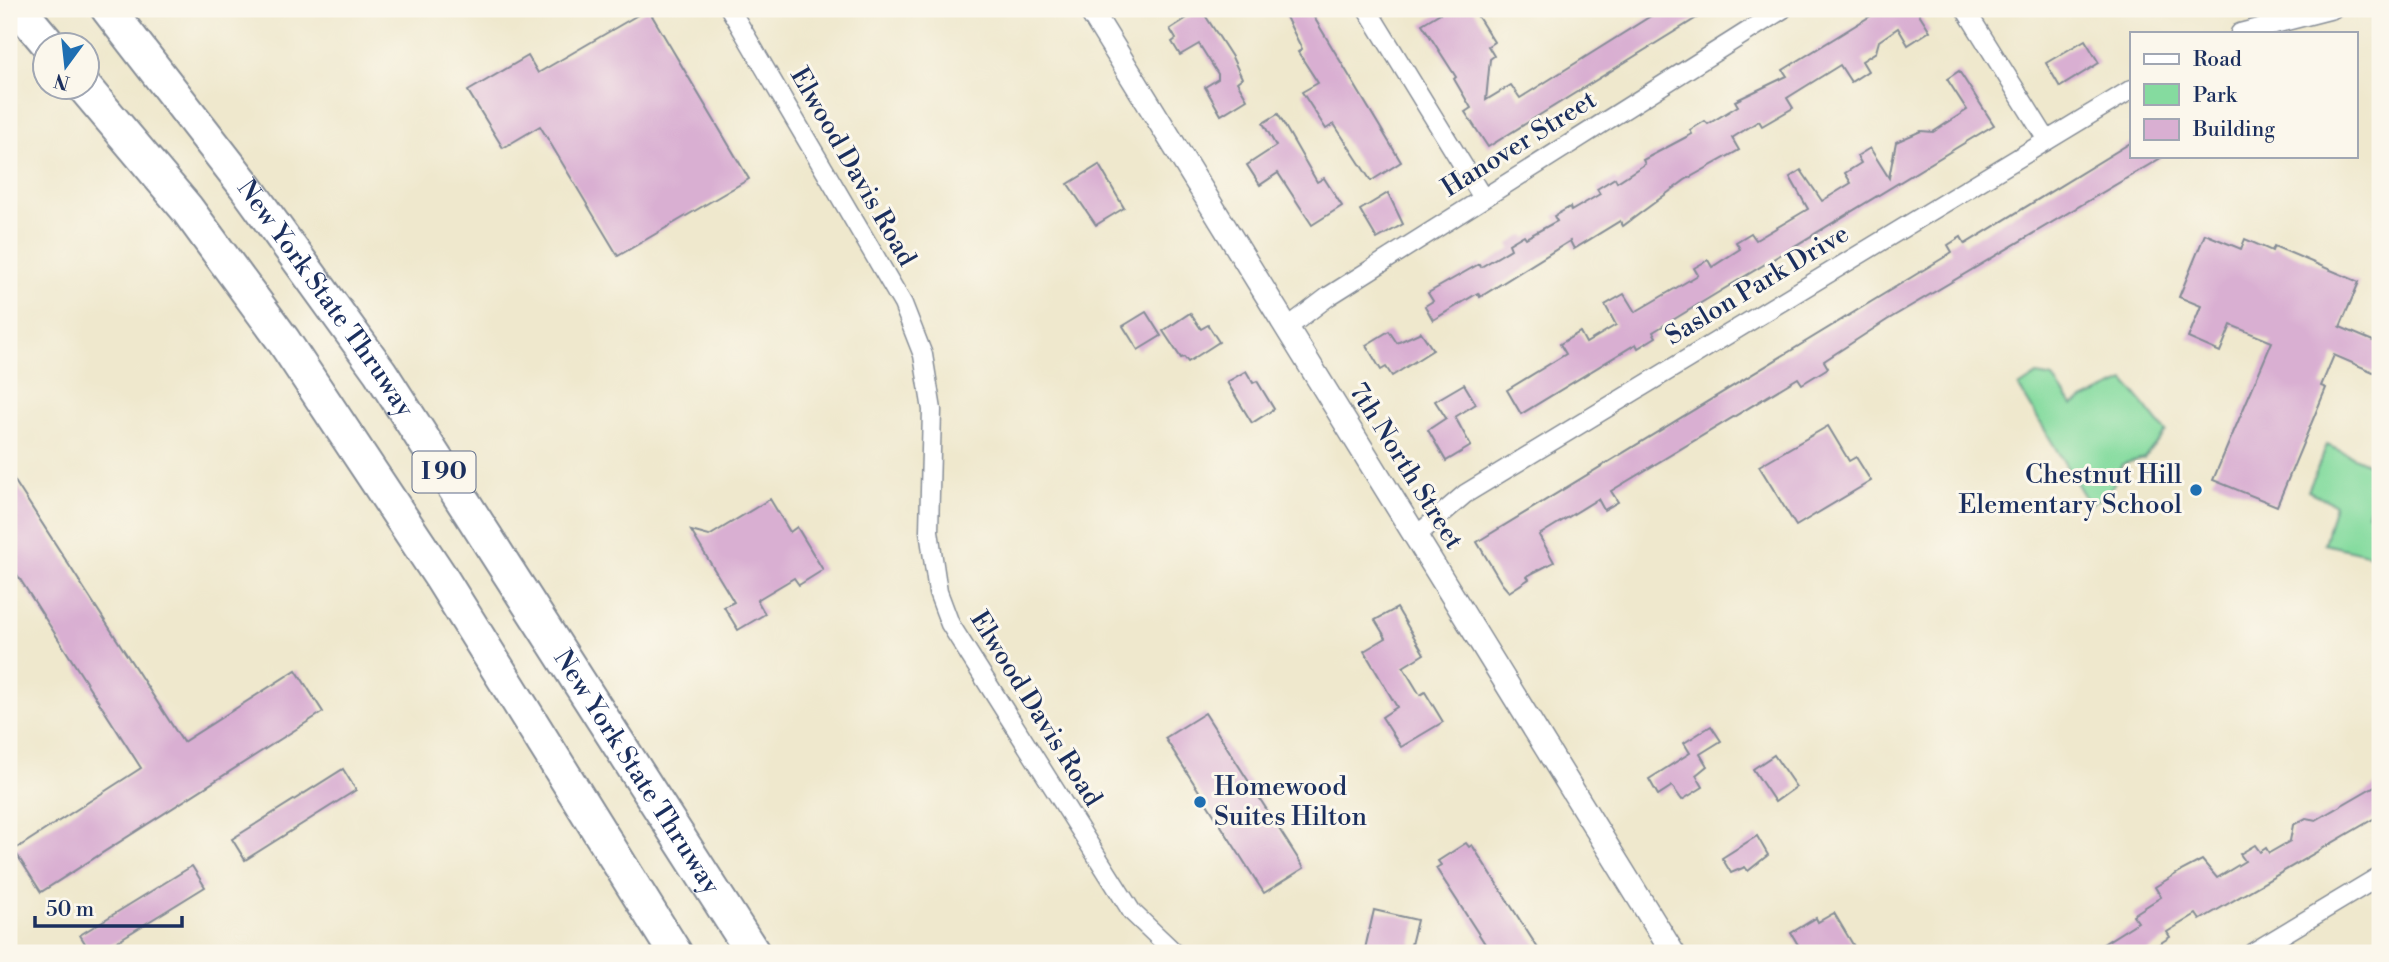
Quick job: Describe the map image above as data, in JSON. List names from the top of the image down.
{
  "streets": {
    "highway": ["New York State Thruway", "I 90"],
    "street": [
      "Hanover Street",
      "Elwood Davis Road",
      "Saslon Park Drive",
      "7th North Street"
    ]
  },
  "crossings": [
    ["Hanover Street", "7th North Street"],
    ["Saslon Park Drive", "7th North Street"]
  ],
  "places": ["Chestnut Hill Elementary School", "Homewood Suites Hilton"],
  "legend": ["Road", "Park", "Building"],
  "scale_bar": "50 m",
  "north": "bottom"
}
